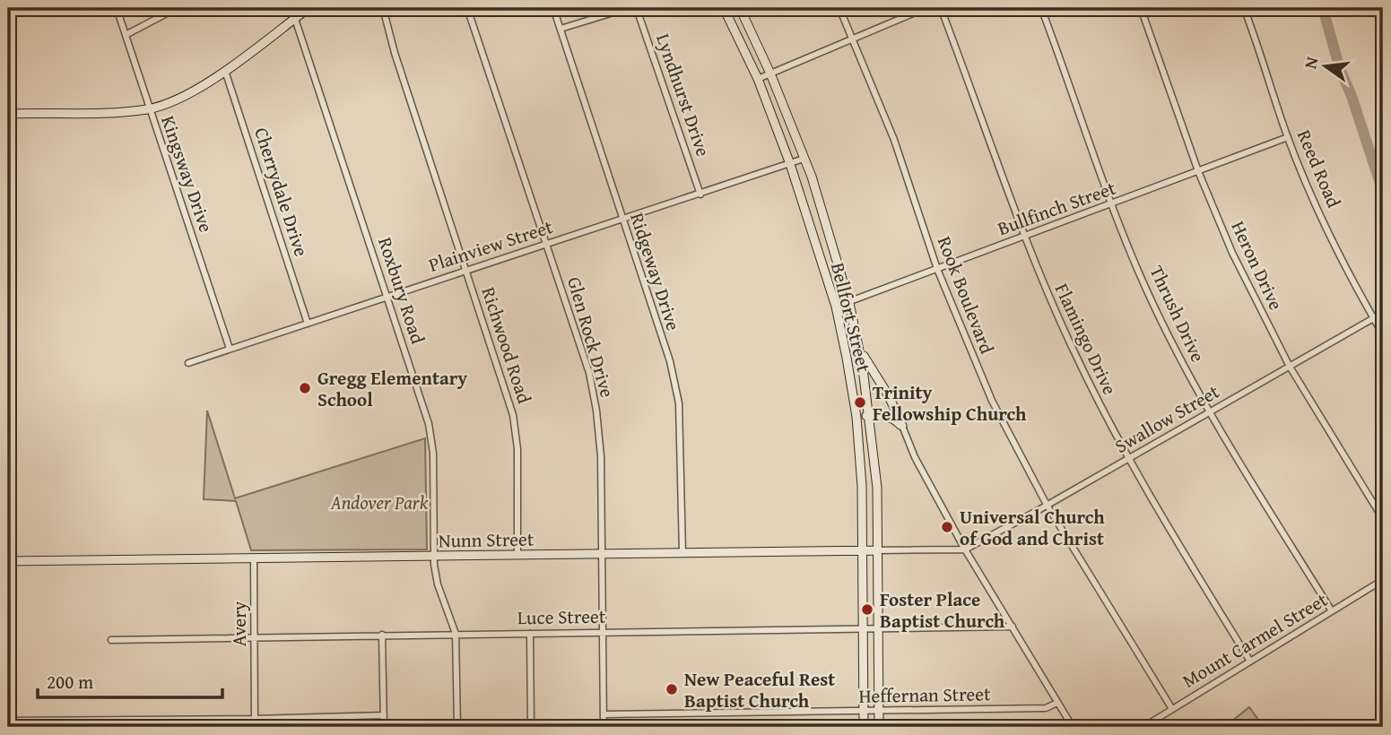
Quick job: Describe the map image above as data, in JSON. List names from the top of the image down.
{
  "streets": {
    "main road": ["Bellfort Street", "Nunn Street"],
    "street": [
      "Lyndhurst Drive",
      "Reed Road",
      "Kingsway Drive",
      "Cherrydale Drive",
      "Bullfinch Street",
      "Plainview Street",
      "Heron Drive",
      "Ridgeway Drive",
      "Roxbury Road",
      "Rook Boulevard",
      "Thrush Drive",
      "Glen Rock Drive",
      "Flamingo Drive",
      "Richwood Road",
      "Swallow Street",
      "Luce Street",
      "Avery",
      "Mount Carmel Street",
      "Heffernan Street"
    ]
  },
  "crossings": [
    ["Lyndhurst Drive", "Plainview Street"],
    ["Lyndhurst Drive", "Ridgeway Drive"],
    ["Reed Road", "Bullfinch Street"],
    ["Reed Road", "Swallow Street"],
    ["Kingsway Drive", "Plainview Street"],
    ["Cherrydale Drive", "Plainview Street"],
    ["Bullfinch Street", "Heron Drive"],
    ["Bullfinch Street", "Rook Boulevard"],
    ["Bullfinch Street", "Thrush Drive"],
    ["Bullfinch Street", "Bellfort Street"],
    ["Bullfinch Street", "Flamingo Drive"],
    ["Plainview Street", "Ridgeway Drive"],
    ["Plainview Street", "Roxbury Road"],
    ["Plainview Street", "Bellfort Street"],
    ["Plainview Street", "Glen Rock Drive"],
    ["Plainview Street", "Richwood Road"],
    ["Heron Drive", "Swallow Street"],
    ["Ridgeway Drive", "Nunn Street"],
    ["Roxbury Road", "Nunn Street"],
    ["Roxbury Road", "Luce Street"],
    ["Rook Boulevard", "Swallow Street"],
    ["Rook Boulevard", "Mount Carmel Street"],
    ["Thrush Drive", "Swallow Street"],
    ["Thrush Drive", "Mount Carmel Street"],
    ["Bellfort Street", "Nunn Street"],
    ["Bellfort Street", "Luce Street"],
    ["Bellfort Street", "Heffernan Street"],
    ["Glen Rock Drive", "Nunn Street"],
    ["Glen Rock Drive", "Luce Street"],
    ["Glen Rock Drive", "Heffernan Street"],
    ["Flamingo Drive", "Swallow Street"],
    ["Flamingo Drive", "Mount Carmel Street"],
    ["Richwood Road", "Nunn Street"],
    ["Swallow Street", "Nunn Street"],
    ["Nunn Street", "Avery"],
    ["Luce Street", "Avery"]
  ],
  "parks": ["Andover Park"],
  "places": [
    "Gregg Elementary School",
    "Trinity Fellowship Church",
    "Universal Church of God and Christ",
    "Foster Place Baptist Church",
    "New Peaceful Rest Baptist Church"
  ],
  "scale_bar": "200 m",
  "north": "left"
}
